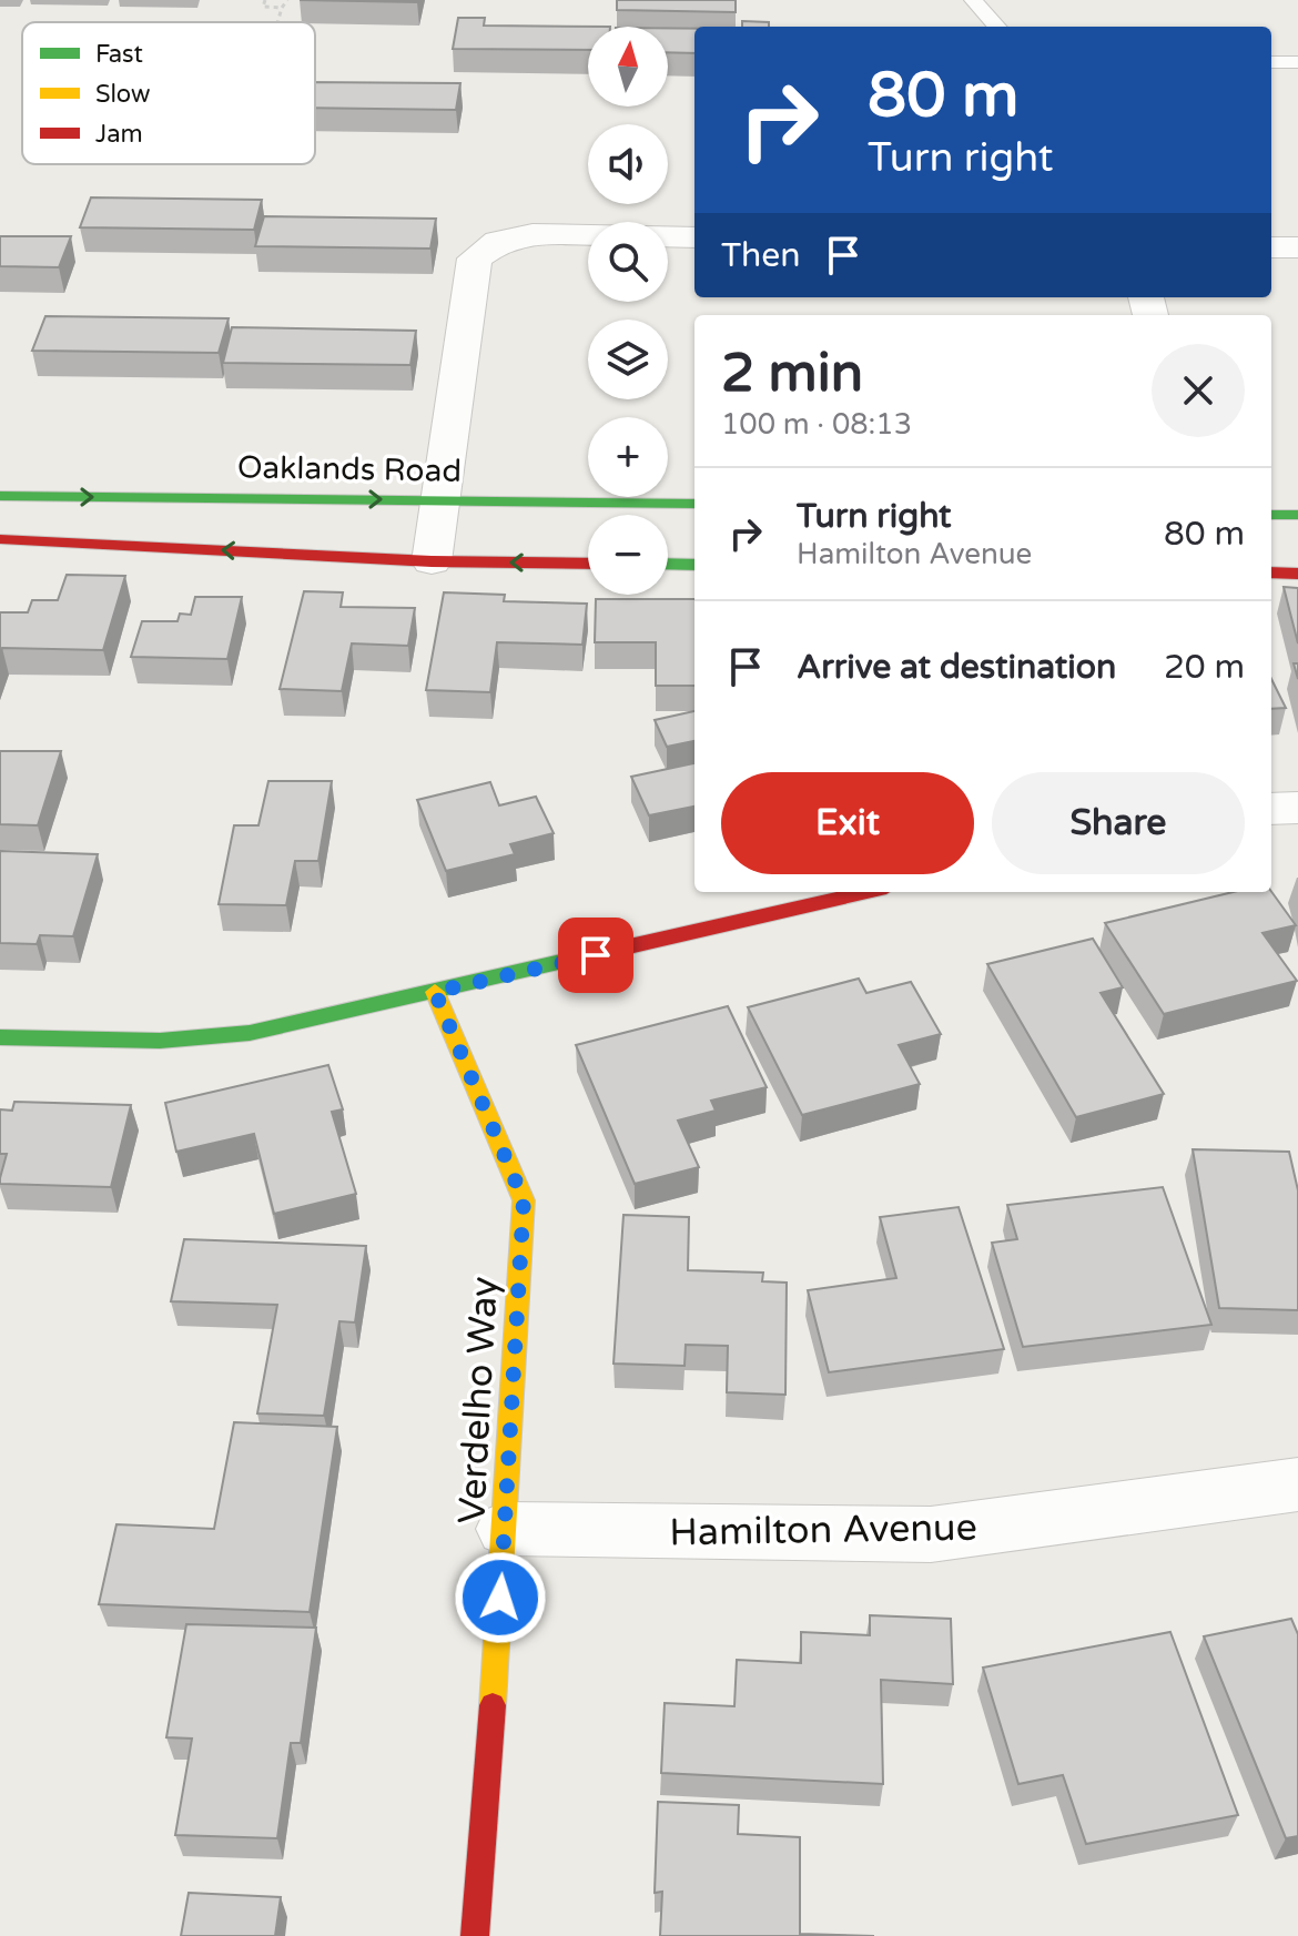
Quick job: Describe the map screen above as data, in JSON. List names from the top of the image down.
{
  "streets": {
    "street": ["Oaklands Road", "Verdelho Way", "Hamilton Avenue"]
  },
  "crossings": [
    ["Verdelho Way", "Hamilton Avenue"]
  ],
  "legend": ["Fast", "Slow", "Jam"],
  "north": "top",
  "page": {
    "map_buttons": ["+", "−"],
    "turn": ["80 m", "Turn right"],
    "then": "Then",
    "heading": ["2 min", "100 m · 08:13"],
    "list": [
      {
        "name": "Turn right",
        "note": "Hamilton Avenue",
        "value": "80 m"
      },
      {
        "name": "Arrive at destination",
        "value": "20 m"
      }
    ],
    "buttons": ["Exit", "Share"]
  }
}
